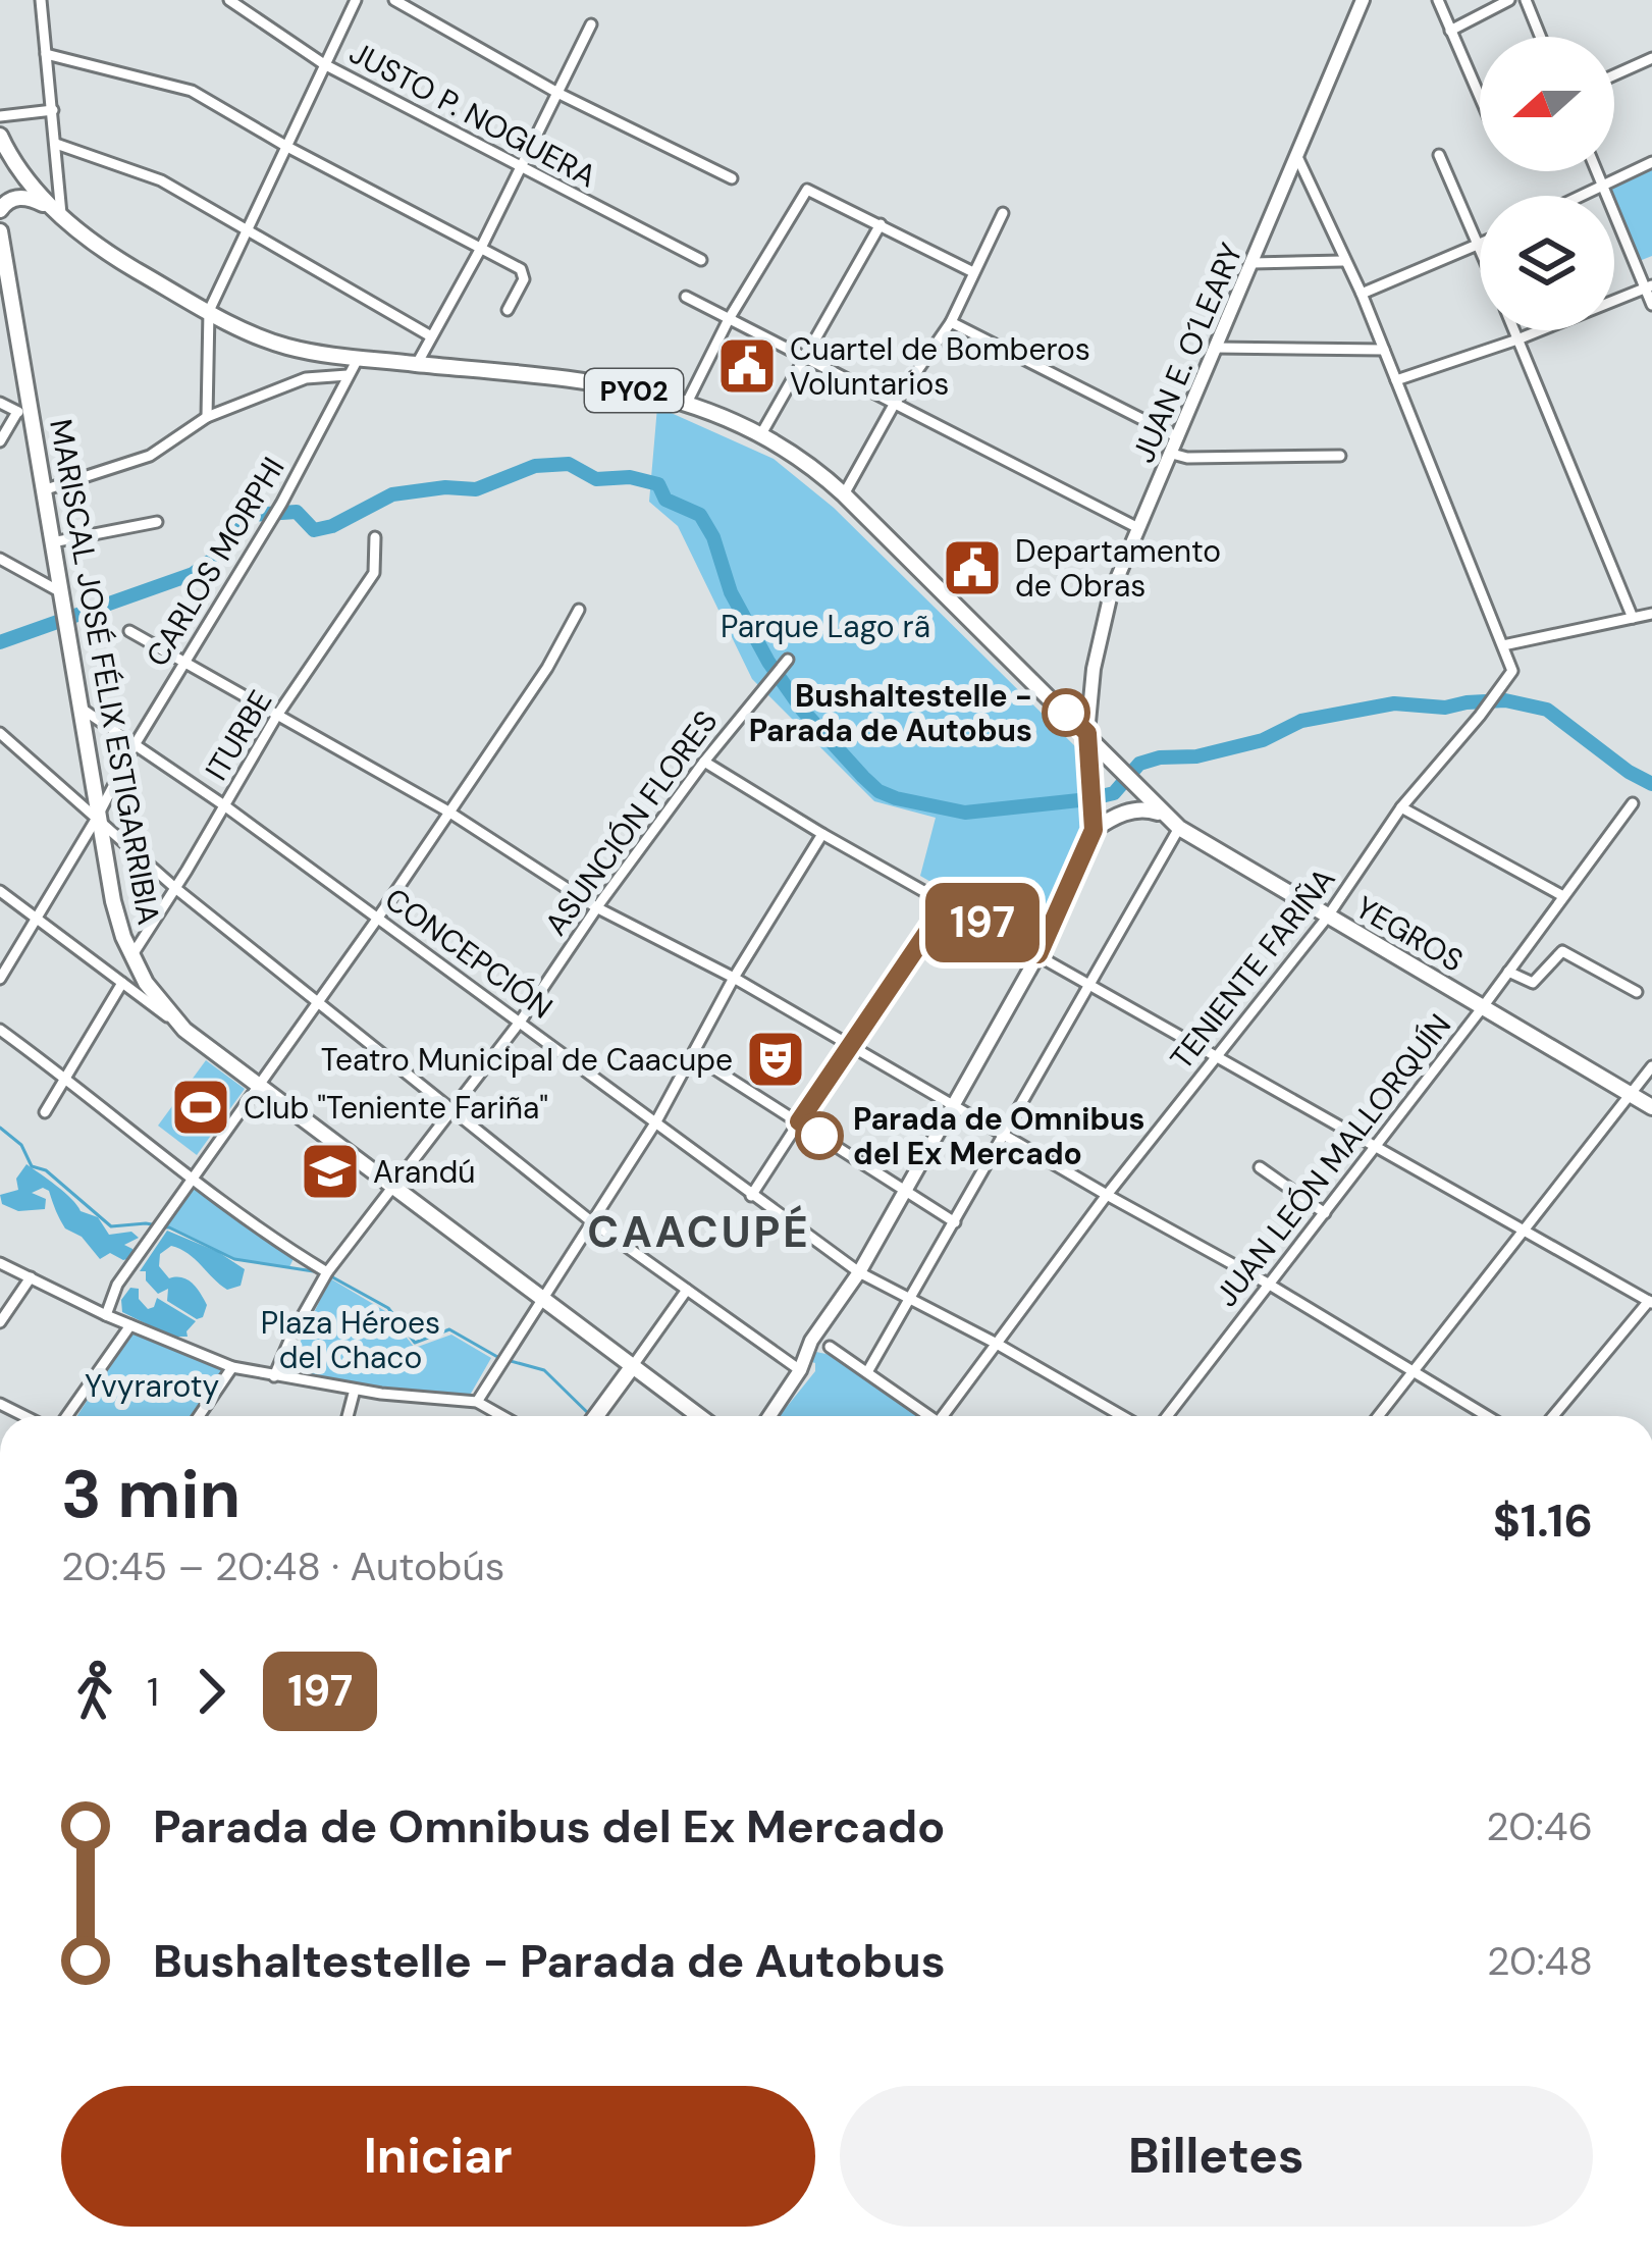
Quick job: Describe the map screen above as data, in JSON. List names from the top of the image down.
{
  "streets": {
    "main road": ["PY02", "MARISCAL JOSÉ FÉLIX ESTIGARRIBIA", "YEGROS"],
    "street": [
      "JUSTO P. NOGUERA",
      "JUAN E. O´LEARY",
      "CARLOS MORPHI",
      "ITURBE",
      "ASUNCIÓN FLORES",
      "CONCEPCIÓN",
      "TENIENTE FARIÑA",
      "JUAN LEÓN MALLORQUÍN"
    ]
  },
  "crossings": [
    ["JUAN E. O´LEARY", "PY02"],
    ["JUAN E. O´LEARY", "YEGROS"],
    ["PY02", "CARLOS MORPHI"],
    ["PY02", "YEGROS"],
    ["CARLOS MORPHI", "MARISCAL JOSÉ FÉLIX ESTIGARRIBIA"],
    ["CARLOS MORPHI", "CONCEPCIÓN"],
    ["MARISCAL JOSÉ FÉLIX ESTIGARRIBIA", "ITURBE"],
    ["MARISCAL JOSÉ FÉLIX ESTIGARRIBIA", "ASUNCIÓN FLORES"],
    ["MARISCAL JOSÉ FÉLIX ESTIGARRIBIA", "CONCEPCIÓN"],
    ["ITURBE", "CONCEPCIÓN"],
    ["ASUNCIÓN FLORES", "CONCEPCIÓN"],
    ["YEGROS", "TENIENTE FARIÑA"],
    ["YEGROS", "JUAN LEÓN MALLORQUÍN"],
    ["CONCEPCIÓN", "TENIENTE FARIÑA"]
  ],
  "districts": ["CAACUPÉ"],
  "parks": ["Parque Lago rã", "Plaza Héroes del Chaco", "Yvyraroty"],
  "places": {
    "public building": ["Cuartel de Bomberos Voluntarios", "Departamento de Obras"],
    "other": ["Bushaltestelle - Parada de Autobus", "Parada de Omnibus del Ex Mercado"],
    "theatre": ["Teatro Municipal de Caacupe"],
    "sports": ["Club \"Teniente Fariña\""],
    "school or university": ["Arandú"]
  },
  "lines": ["bus line 197"],
  "north": "left",
  "page": {
    "on_map": "197",
    "heading": ["3 min", "20:45 – 20:48 · Autobús", "$1.16"],
    "legs": ["1", "197"],
    "list": [
      {
        "name": "Parada de Omnibus del Ex Mercado",
        "value": "20:46"
      },
      {
        "name": "Bushaltestelle - Parada de Autobus",
        "value": "20:48"
      }
    ],
    "buttons": ["Iniciar", "Billetes"]
  }
}
